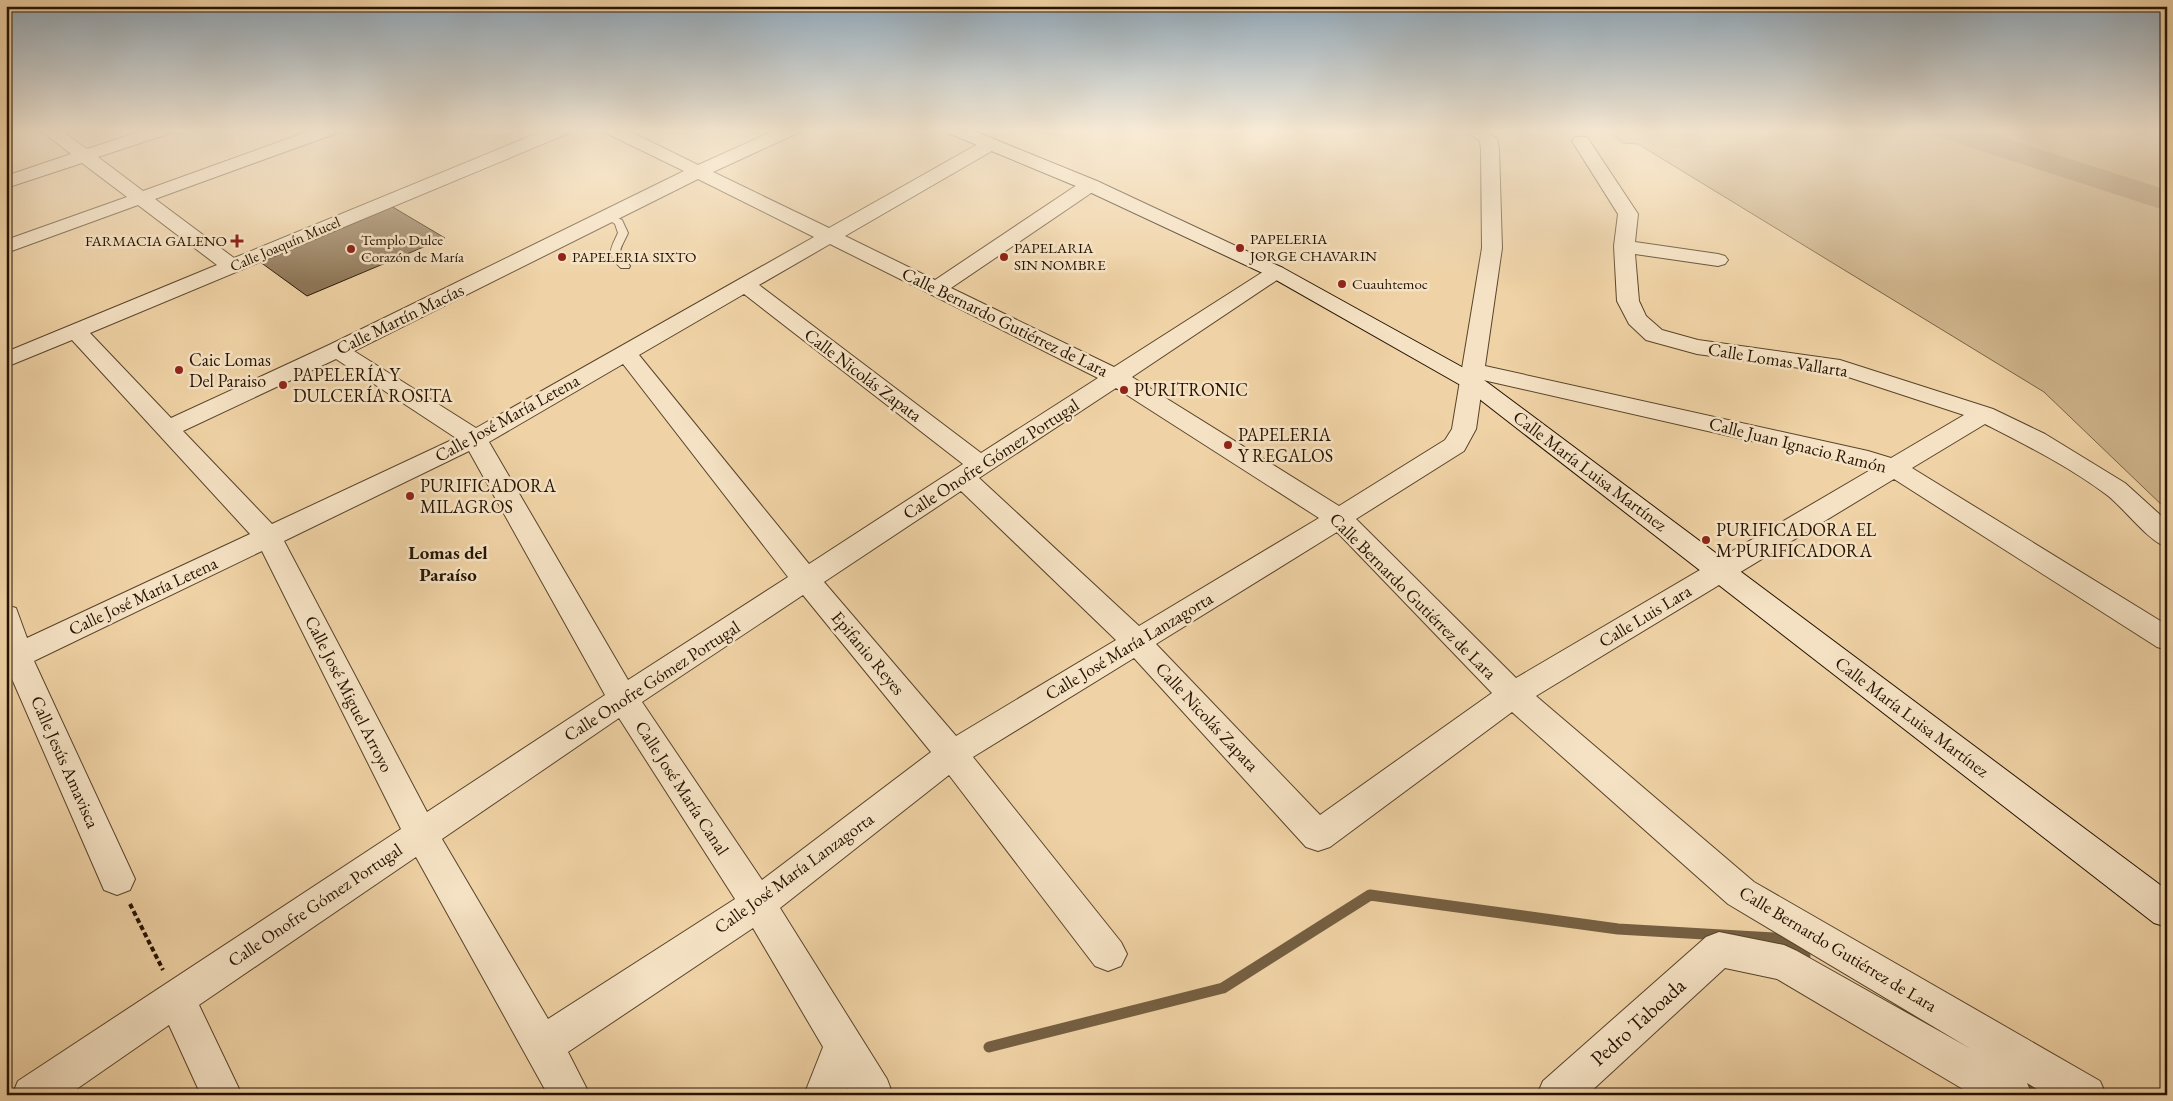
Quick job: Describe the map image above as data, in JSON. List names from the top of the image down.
{
  "streets": {
    "street": [
      "Calle Joaquín Mucel",
      "Calle Martín Macías",
      "Calle Bernardo Gutiérrez de Lara",
      "Calle Lomas Vallarta",
      "Calle Nicolás Zapata",
      "Calle José María Letena",
      "Calle Juan Ignacio Ramón",
      "Calle Onofre Gómez Portugal",
      "Calle María Luisa Martínez",
      "Calle Luis Lara",
      "Calle José María Lanzagorta",
      "Epifanio Reyes",
      "Calle José Miguel Arroyo",
      "Calle Jesús Amavisca",
      "Calle José María Canal",
      "Pedro Taboada"
    ]
  },
  "crossings": [
    ["Calle Joaquín Mucel", "Calle José Miguel Arroyo"],
    ["Calle Martín Macías", "Calle José Miguel Arroyo"],
    ["Calle Martín Macías", "Calle José María Canal"],
    ["Calle Bernardo Gutiérrez de Lara", "Calle José María Letena"],
    ["Calle Bernardo Gutiérrez de Lara", "Calle Onofre Gómez Portugal"],
    ["Calle Bernardo Gutiérrez de Lara", "Calle Luis Lara"],
    ["Calle Bernardo Gutiérrez de Lara", "Calle José María Lanzagorta"],
    ["Calle Lomas Vallarta", "Calle Luis Lara"],
    ["Calle Nicolás Zapata", "Calle José María Letena"],
    ["Calle Nicolás Zapata", "Calle Onofre Gómez Portugal"],
    ["Calle Nicolás Zapata", "Calle Luis Lara"],
    ["Calle Nicolás Zapata", "Calle José María Lanzagorta"],
    ["Calle José María Letena", "Epifanio Reyes"],
    ["Calle José María Letena", "Calle José Miguel Arroyo"],
    ["Calle José María Letena", "Calle Jesús Amavisca"],
    ["Calle José María Letena", "Calle José María Canal"],
    ["Calle Juan Ignacio Ramón", "Calle María Luisa Martínez"],
    ["Calle Juan Ignacio Ramón", "Calle Luis Lara"],
    ["Calle Juan Ignacio Ramón", "Calle José María Lanzagorta"],
    ["Calle Onofre Gómez Portugal", "Calle María Luisa Martínez"],
    ["Calle Onofre Gómez Portugal", "Epifanio Reyes"],
    ["Calle Onofre Gómez Portugal", "Calle José Miguel Arroyo"],
    ["Calle Onofre Gómez Portugal", "Calle José María Canal"],
    ["Calle María Luisa Martínez", "Calle Luis Lara"],
    ["Calle María Luisa Martínez", "Calle José María Lanzagorta"],
    ["Calle José María Lanzagorta", "Epifanio Reyes"],
    ["Calle José María Lanzagorta", "Calle José Miguel Arroyo"],
    ["Calle José María Lanzagorta", "Calle José María Canal"]
  ],
  "districts": ["Lomas del Paraíso"],
  "places": {
    "health": ["FARMACIA GALENO"],
    "other": [
      "PAPELERIA JORGE CHAVARIN",
      "Templo Dulce Corazón de María",
      "PAPELERIA SIXTO",
      "PAPELARIA SIN NOMBRE",
      "Cuauhtemoc",
      "Caic Lomas Del Paraiso",
      "PAPELERÍA Y DULCERÍA ROSITA",
      "PURITRONIC",
      "PAPELERIA Y REGALOS",
      "PURIFICADORA MILAGROS",
      "PURIFICADORA EL M PURIFICADORA"
    ]
  }
}
